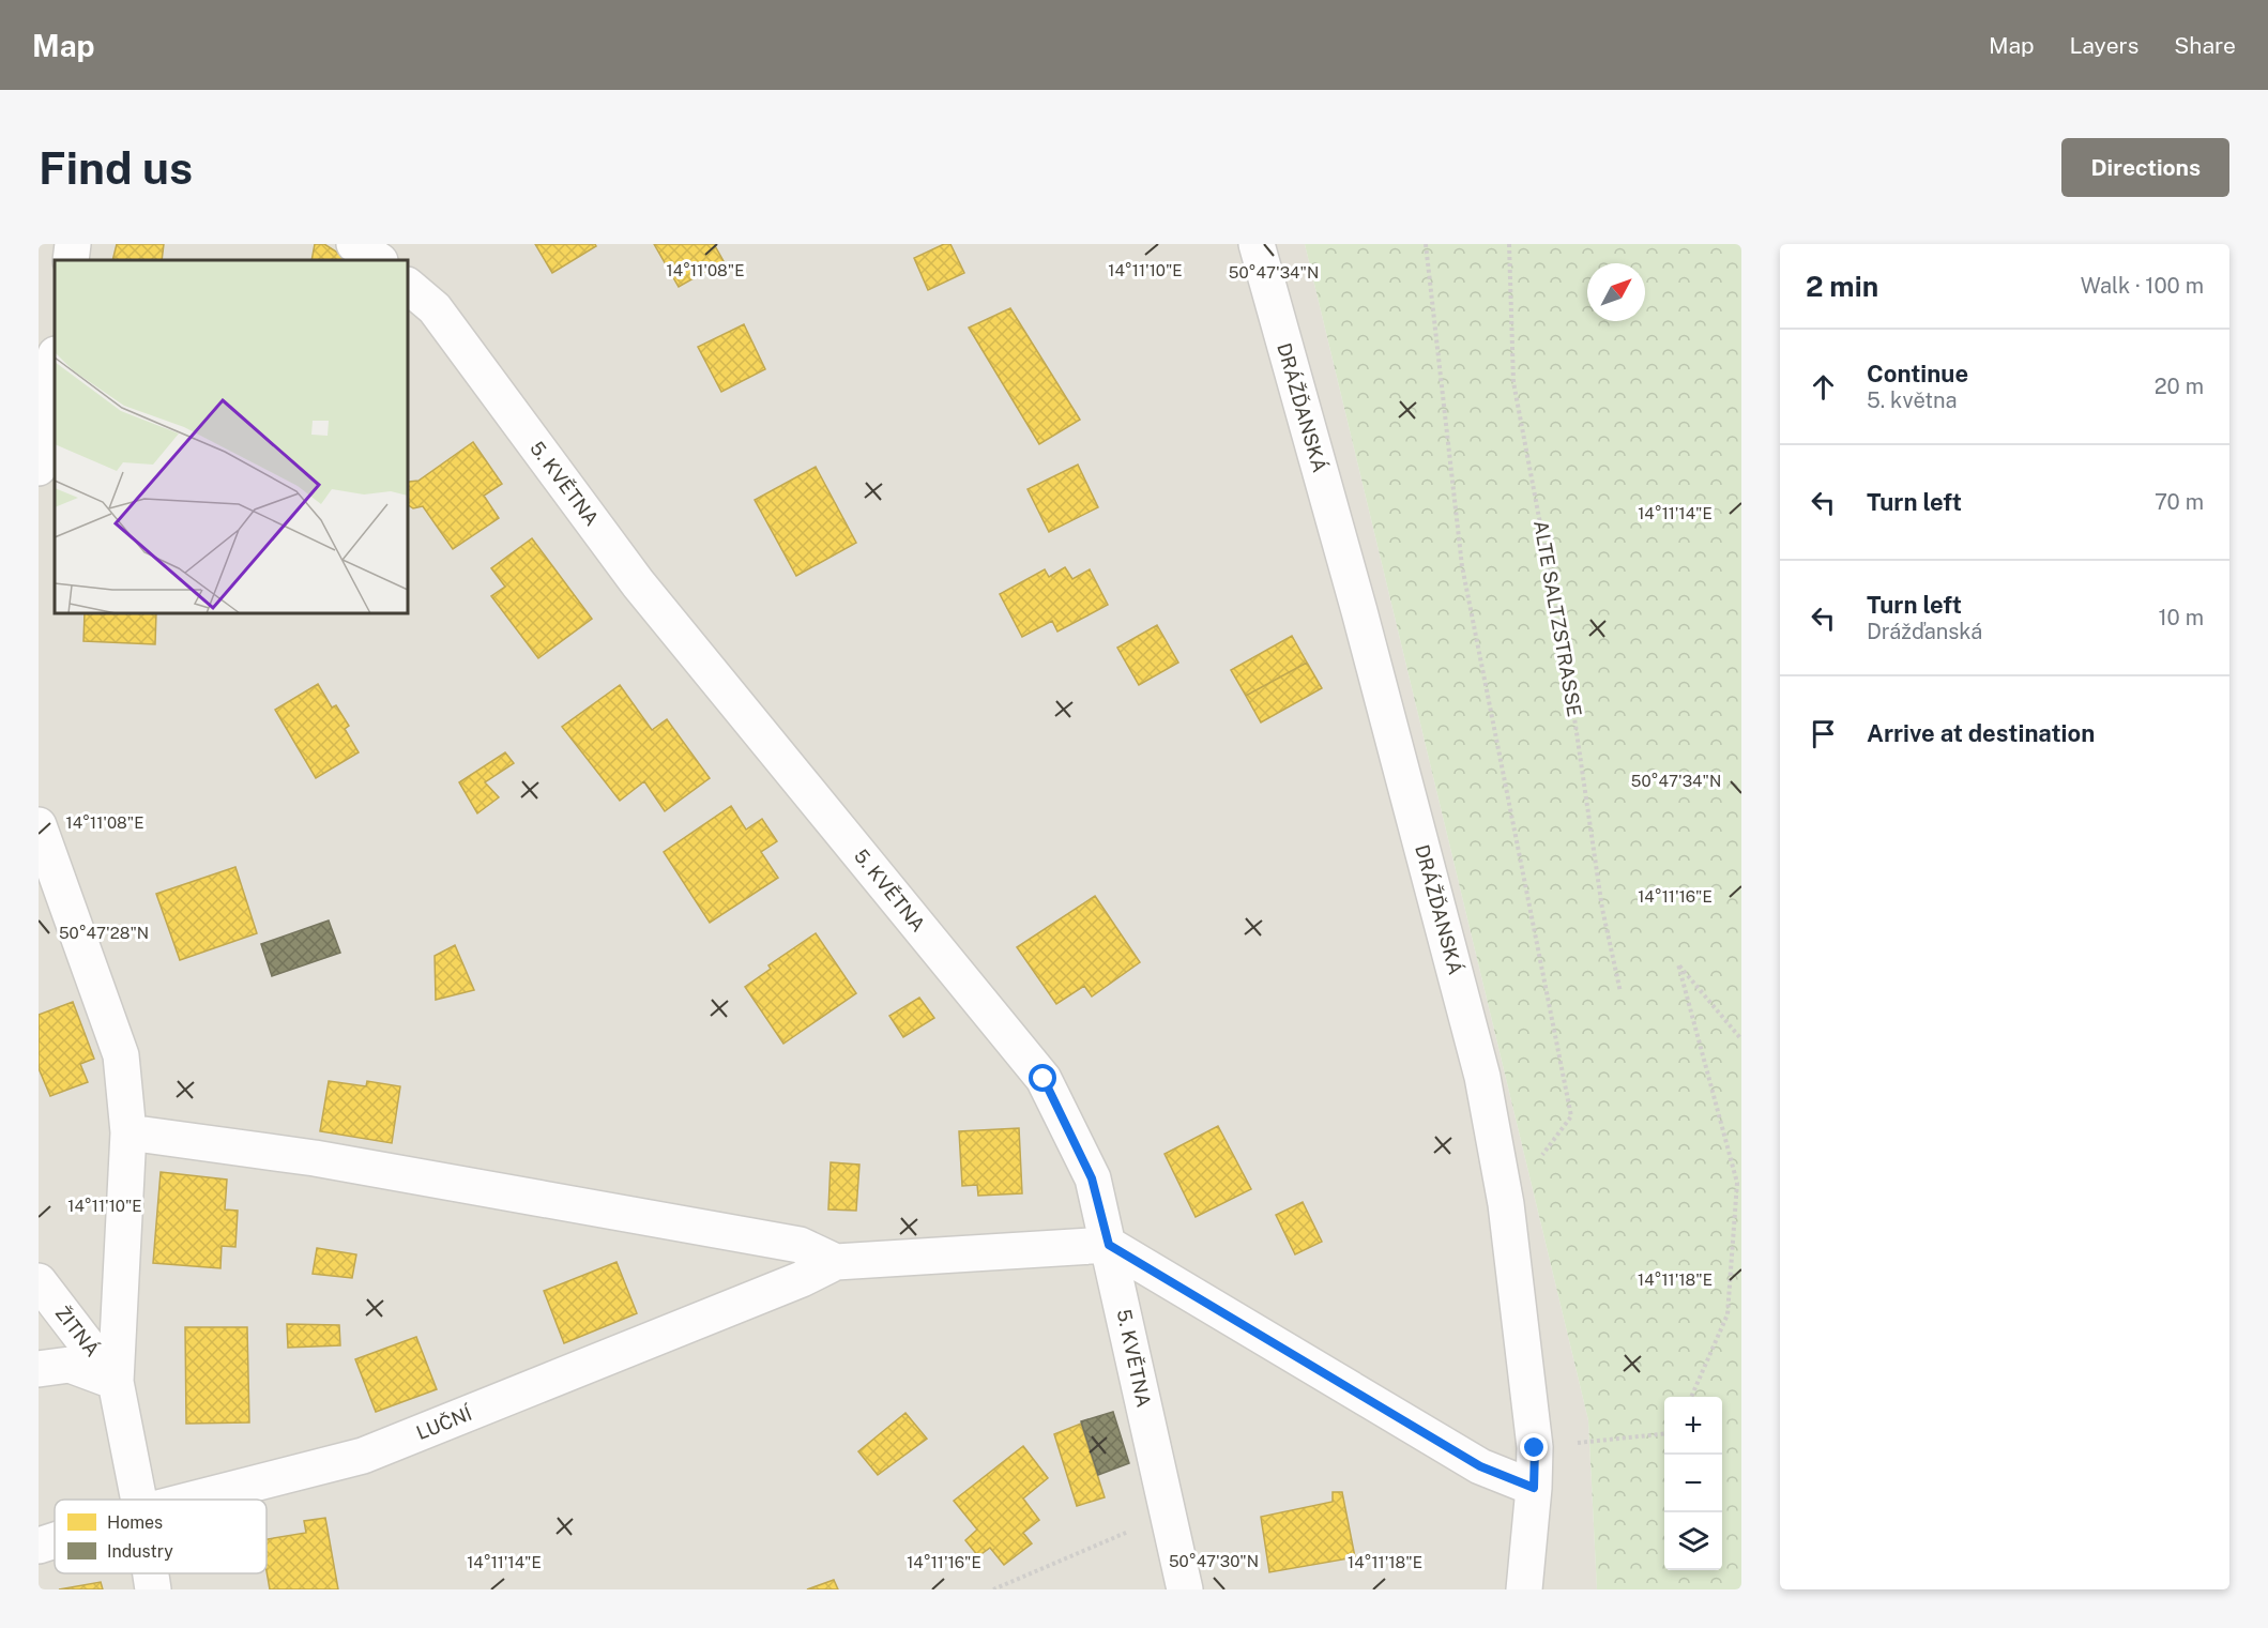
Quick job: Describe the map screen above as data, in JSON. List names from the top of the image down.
{
  "streets": {
    "street": [
      "DRÁŽĎANSKÁ",
      "5. KVĚTNA",
      "ŽITNÁ",
      "LUČNÍ"
    ],
    "path": ["ALTE SALTZSTRASSE"]
  },
  "legend": ["Homes", "Industry"],
  "north": "top right",
  "page": {
    "header": "Map",
    "nav": ["Map", "Layers", "Share"],
    "buttons": "Directions",
    "title": "Find us",
    "heading": ["2 min", "Walk · 100 m"],
    "list": [
      ["Continue", "5. května", "20 m"],
      ["Turn left", "70 m"],
      ["Turn left", "Drážďanská", "10 m"],
      "Arrive at destination"
    ],
    "map_buttons": ["+", "−"]
  },
  "coordinates": [
    "14°11'08\"E",
    "14°11'10\"E",
    "50°47'34\"N",
    "14°11'14\"E",
    "14°11'16\"E",
    "50°47'28\"N",
    "14°11'18\"E",
    "50°47'30\"N"
  ]
}
